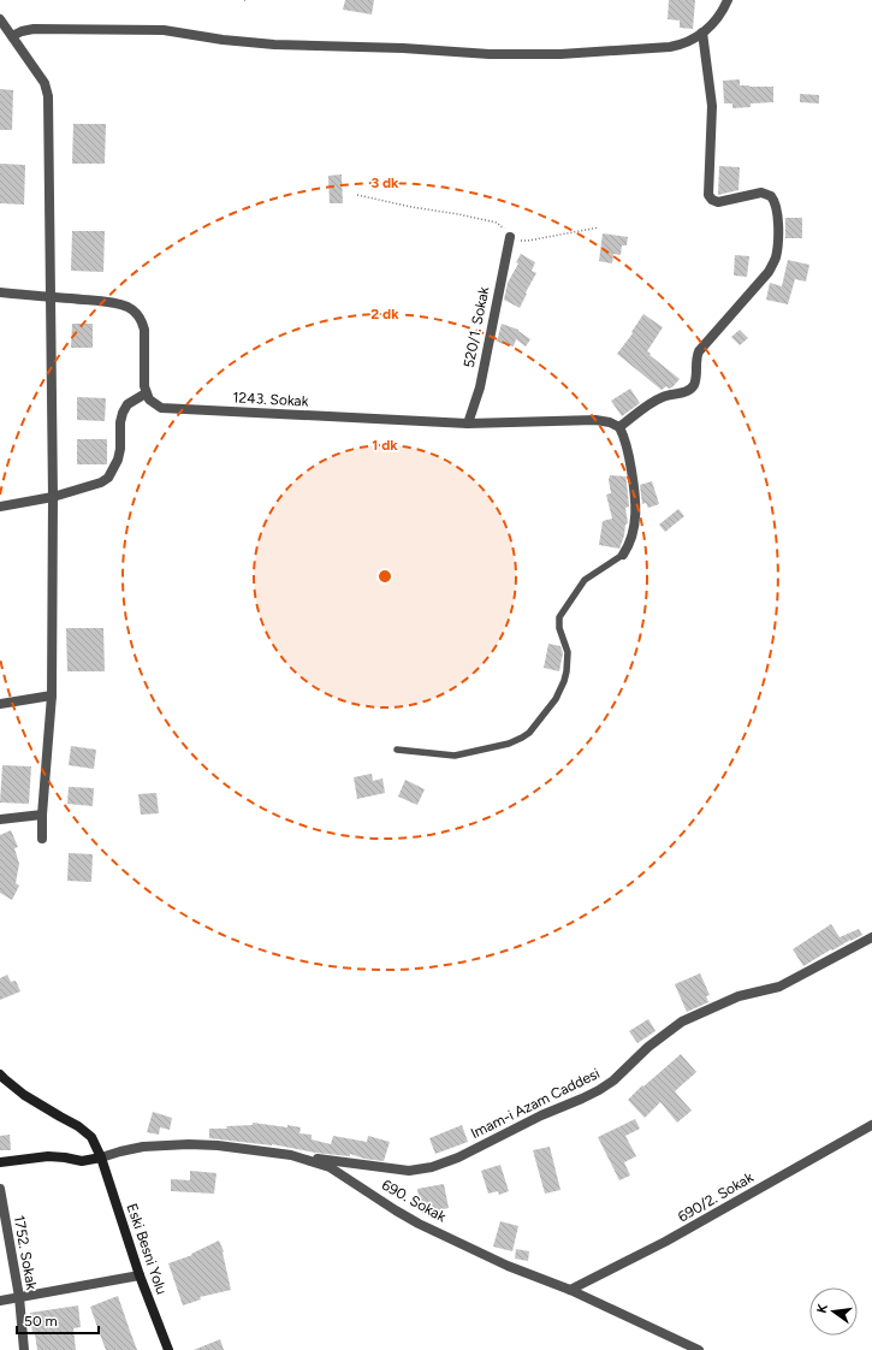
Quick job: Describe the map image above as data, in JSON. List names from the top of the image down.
{
  "streets": {
    "street": [
      "520/1. Sokak",
      "1243. Sokak",
      "Imam-i Azam Caddesi",
      "690/2. Sokak",
      "690. Sokak",
      "Eski Besni Yolu",
      "1752. Sokak"
    ]
  },
  "crossings": [
    ["520/1. Sokak", "1243. Sokak"],
    ["Imam-i Azam Caddesi", "690. Sokak"],
    ["690/2. Sokak", "690. Sokak"],
    ["690. Sokak", "Eski Besni Yolu"]
  ],
  "scale_bar": "50 m",
  "north": "left",
  "rings": ["3 dk", "2 dk", "1 dk"]
}
